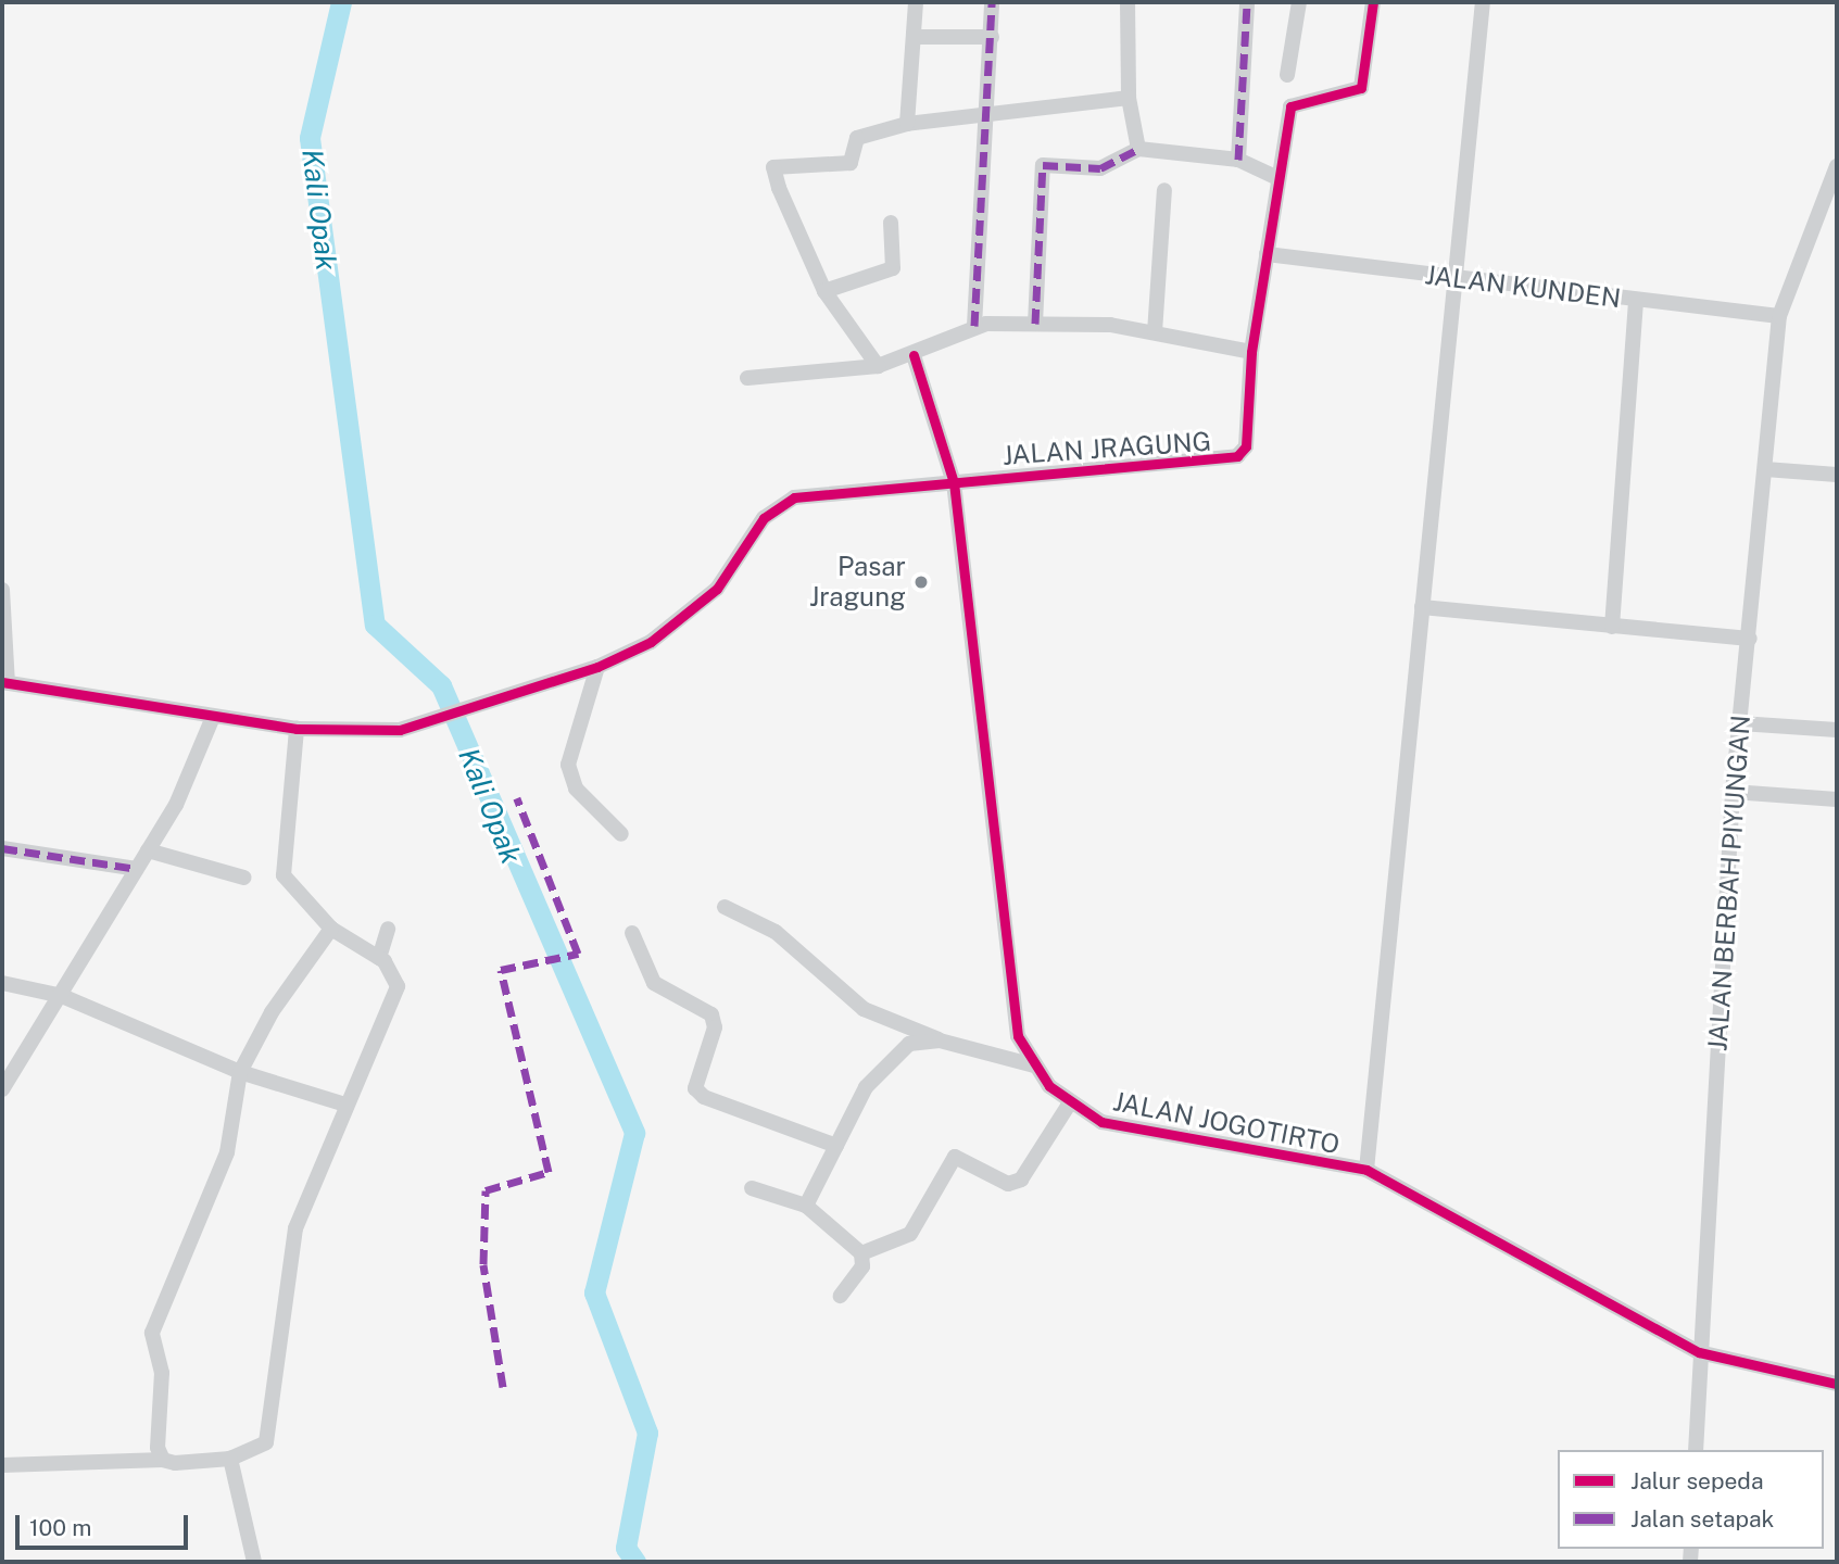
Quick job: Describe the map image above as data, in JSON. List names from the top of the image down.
{
  "streets": {
    "street": [
      "JALAN KUNDEN",
      "JALAN JRAGUNG",
      "JALAN BERBAH PIYUNGAN",
      "JALAN JOGOTIRTO"
    ]
  },
  "crossings": [
    ["JALAN KUNDEN", "JALAN JRAGUNG"],
    ["JALAN KUNDEN", "JALAN BERBAH PIYUNGAN"],
    ["JALAN JRAGUNG", "JALAN JOGOTIRTO"],
    ["JALAN BERBAH PIYUNGAN", "JALAN JOGOTIRTO"]
  ],
  "water": ["Kali Opak"],
  "places": ["Pasar Jragung"],
  "legend": ["Jalur sepeda", "Jalan setapak"],
  "scale_bar": "100 m"
}
